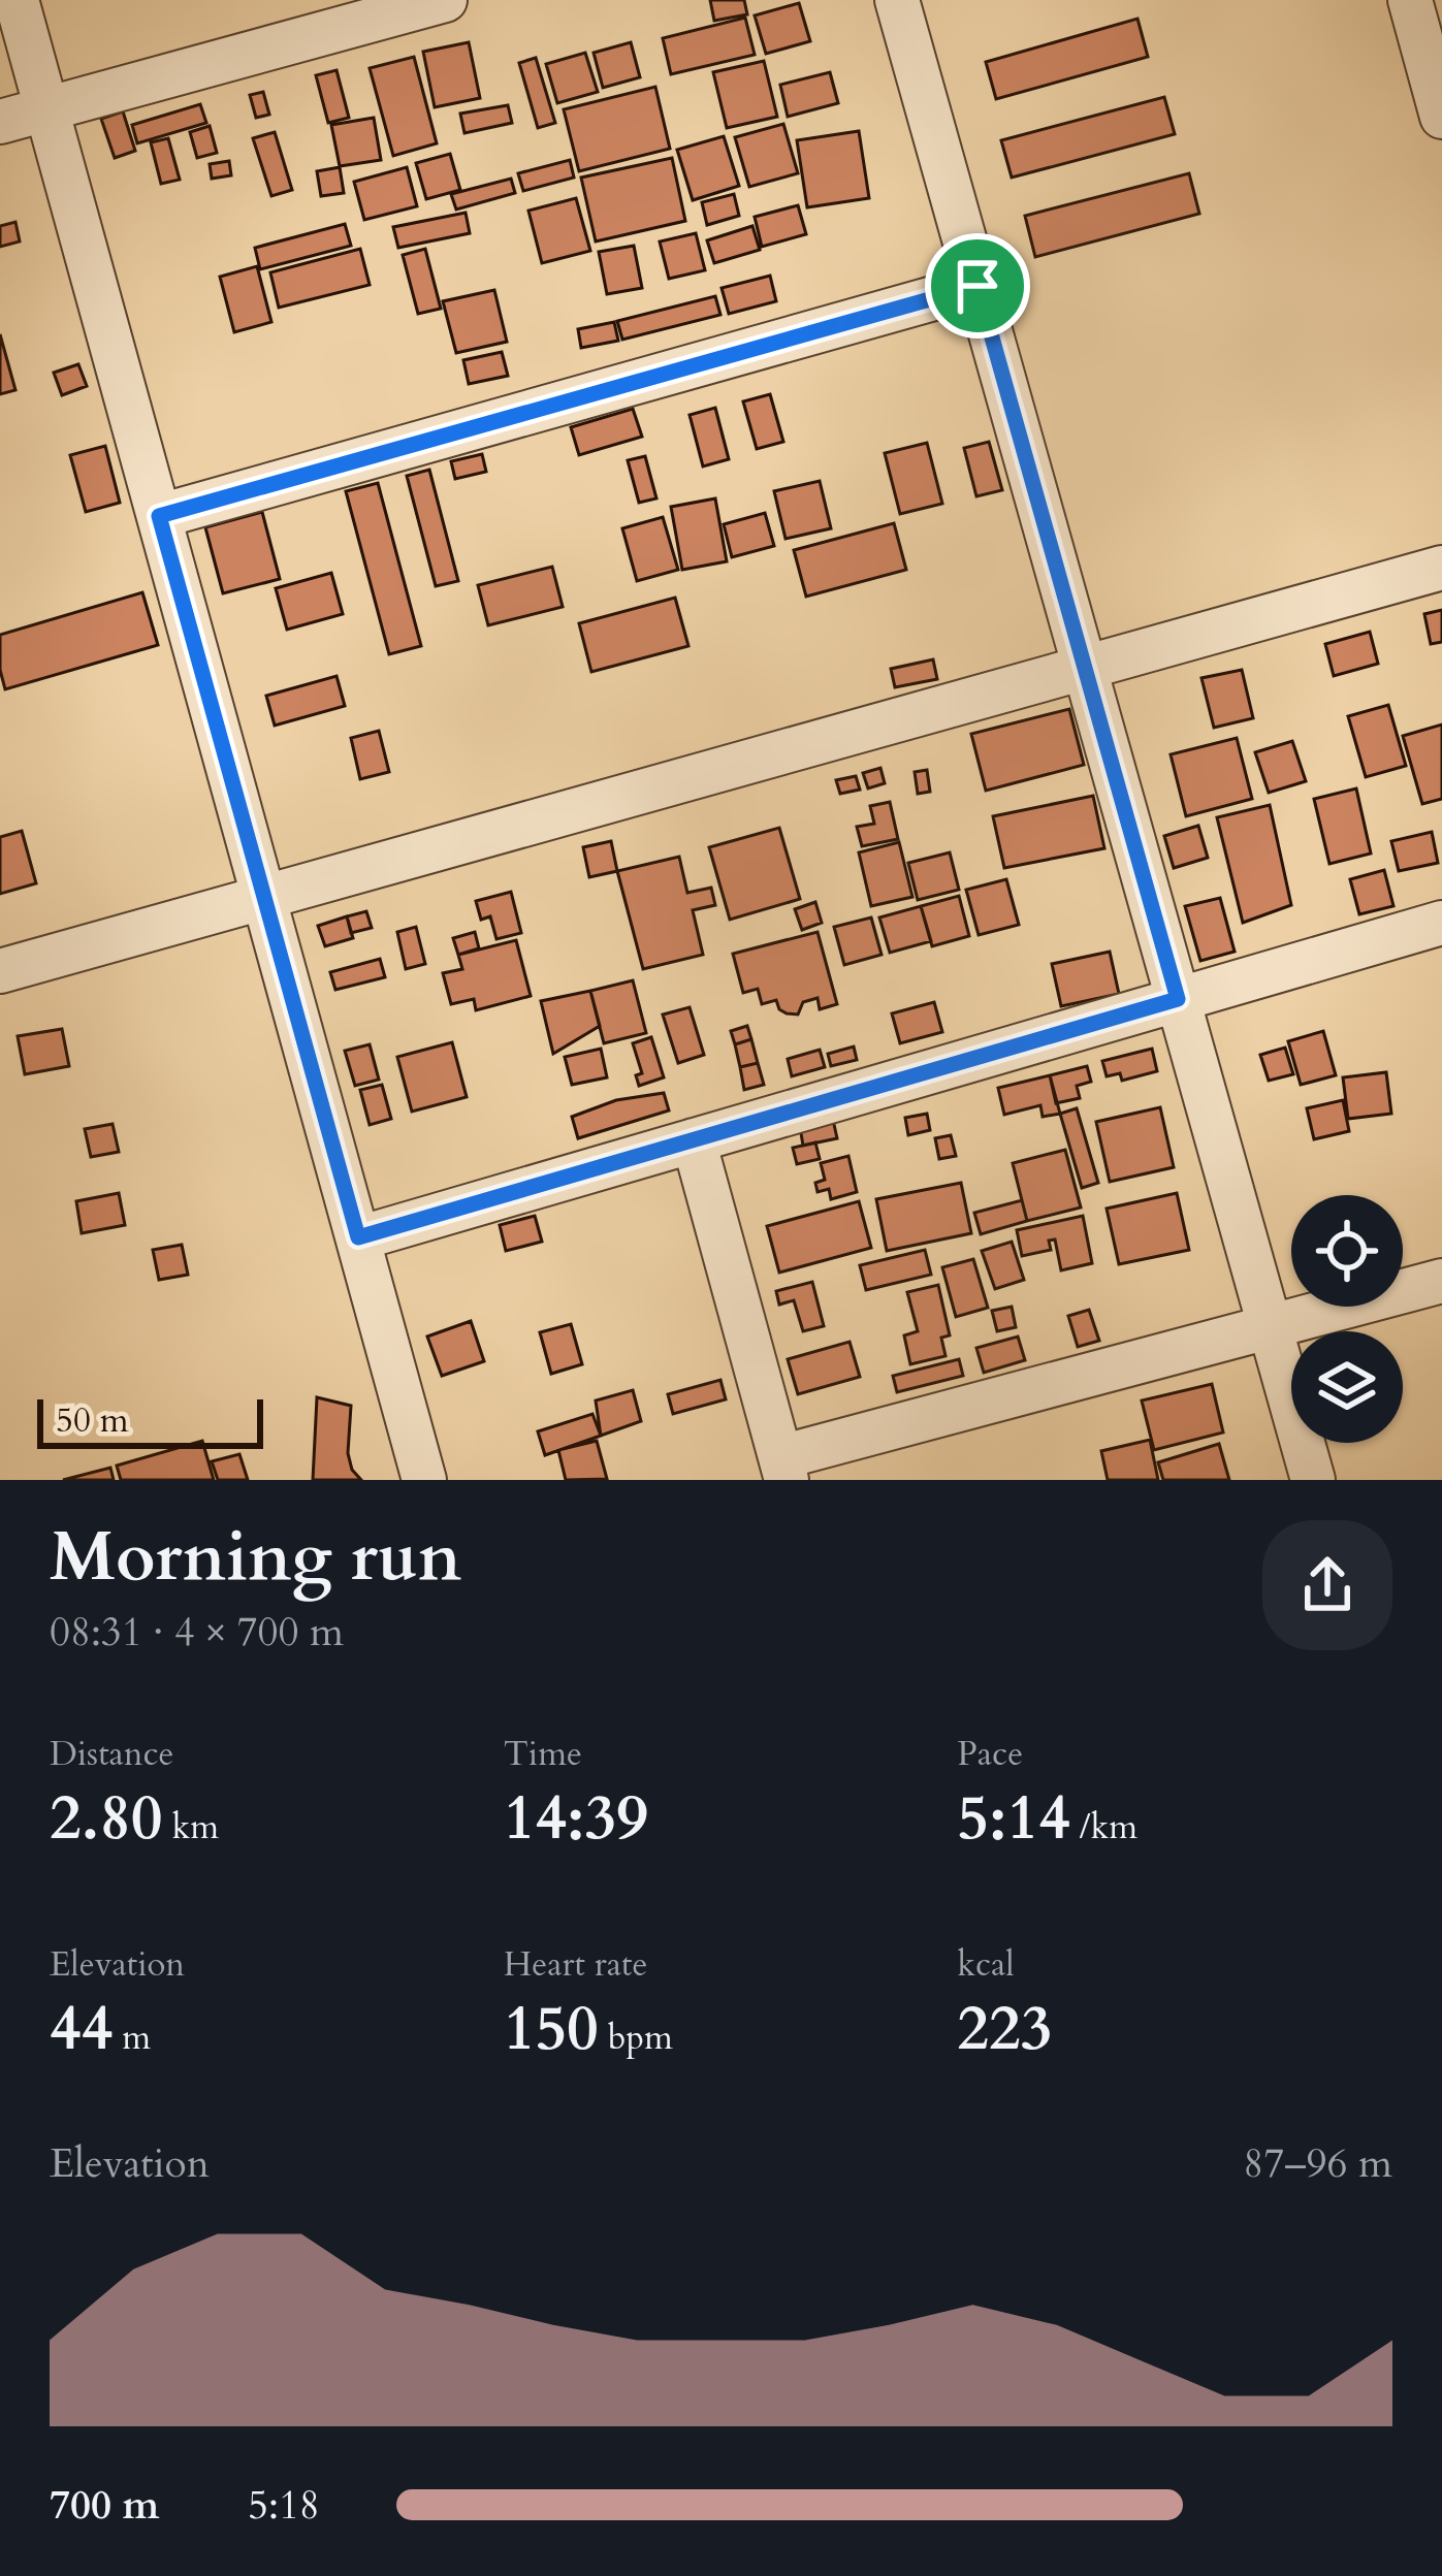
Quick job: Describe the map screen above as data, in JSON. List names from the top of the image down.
{
  "scale_bar": "50 m",
  "page": {
    "scale": "50 m",
    "heading": ["Morning run", "08:31 · 4 × 700 m"],
    "stats": [
      ["Distance", "2.80 km"],
      ["Time", "14:39"],
      ["Pace", "5:14 /km"],
      ["Elevation", "44 m"],
      ["Heart rate", "150 bpm"],
      ["kcal", "223"]
    ],
    "chart": ["Elevation", "87–96 m"],
    "list": [
      {
        "name": "700 m",
        "note": "5:18"
      }
    ]
  }
}
